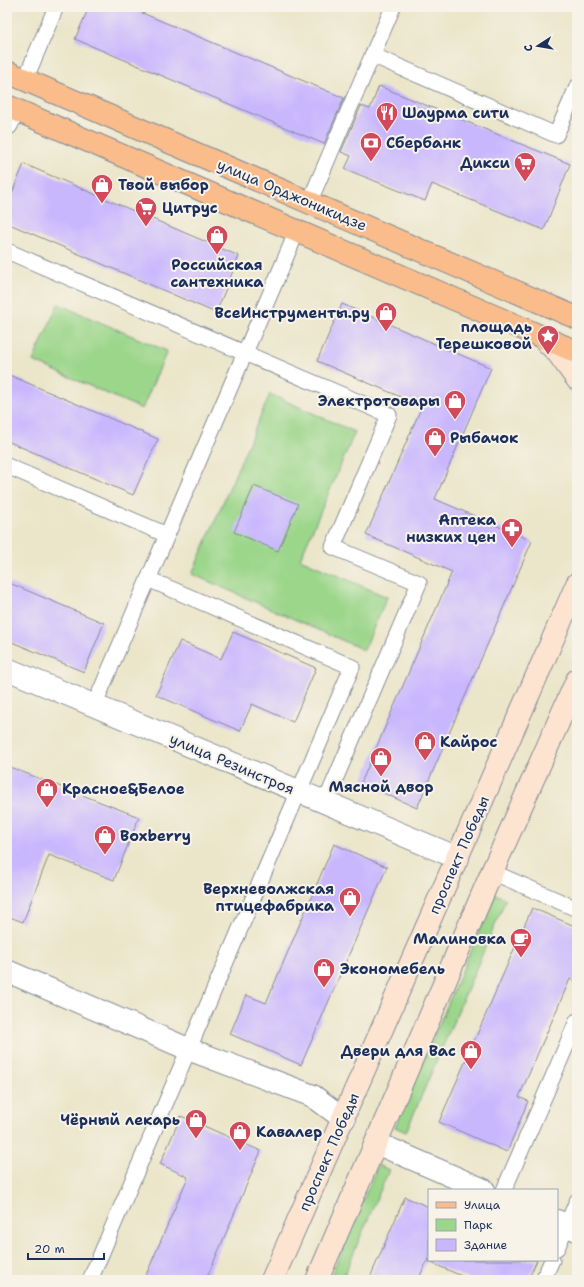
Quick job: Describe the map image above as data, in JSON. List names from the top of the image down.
{
  "streets": {
    "main road": ["улица Орджоникидзе", "проспект Победы"],
    "street": ["улица Резинстроя"]
  },
  "crossings": [
    ["улица Резинстроя", "проспект Победы"]
  ],
  "places": {
    "restaurant": ["Шаурма сити"],
    "bank": ["Сбербанк"],
    "supermarket": ["Дикси", "Цитрус"],
    "shop": [
      "Твой выбор",
      "Российская сантехника",
      "ВсеИнструменты.ру",
      "Электротовары",
      "Рыбачок",
      "Кайрос",
      "Мясной двор",
      "Красное&Белое",
      "Boxberry",
      "Верхневолжская птицефабрика",
      "Экономебель",
      "Двери для Вас",
      "Чёрный лекарь",
      "Кавалер"
    ],
    "place": ["площадь Терешковой"],
    "pharmacy": ["Аптека низких цен"],
    "cafe": ["Малиновка"]
  },
  "legend": ["Улица", "Парк", "Здание"],
  "scale_bar": "20 m",
  "north": "left"
}
